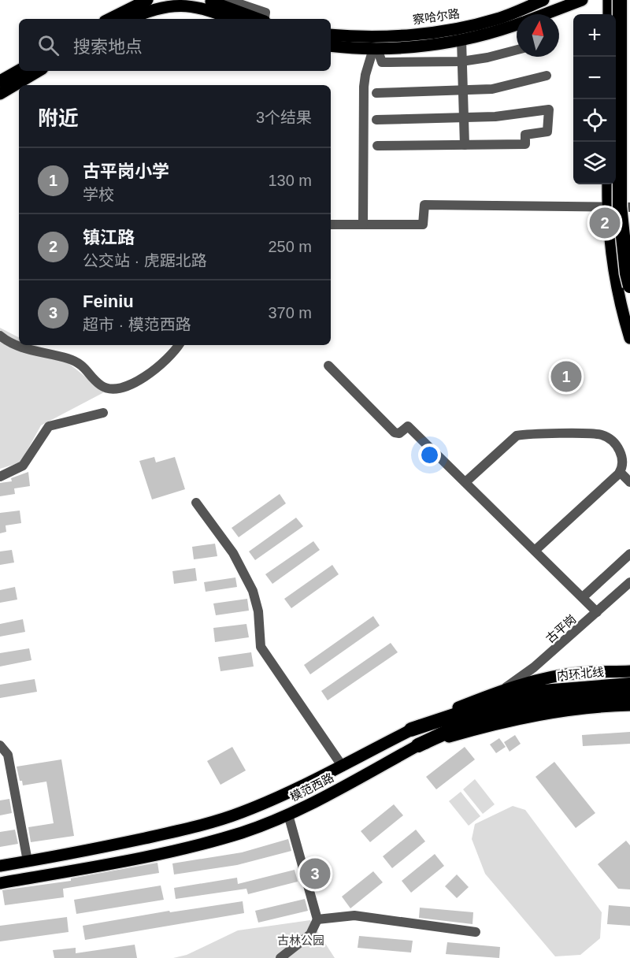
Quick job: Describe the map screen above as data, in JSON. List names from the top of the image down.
{
  "streets": {
    "highway": ["内环北线"],
    "main road": ["察哈尔路", "模范西路"],
    "street": ["古平岗"]
  },
  "crossings": [
    ["古平岗", "模范西路"],
    ["内环北线", "模范西路"]
  ],
  "parks": ["古林公园"],
  "north": "top",
  "page": {
    "map_buttons": ["+", "−"],
    "search": "搜索地点",
    "heading": ["附近", "3个结果"],
    "list": [
      {
        "mark": "1",
        "name": "古平岗小学",
        "note": "学校",
        "value": "130 m"
      },
      {
        "mark": "2",
        "name": "镇江路",
        "note": "公交站 · 虎踞北路",
        "value": "250 m"
      },
      {
        "mark": "3",
        "name": "Feiniu",
        "note": "超市 · 模范西路",
        "value": "370 m"
      }
    ],
    "pins": ["2", "1", "3"]
  }
}
